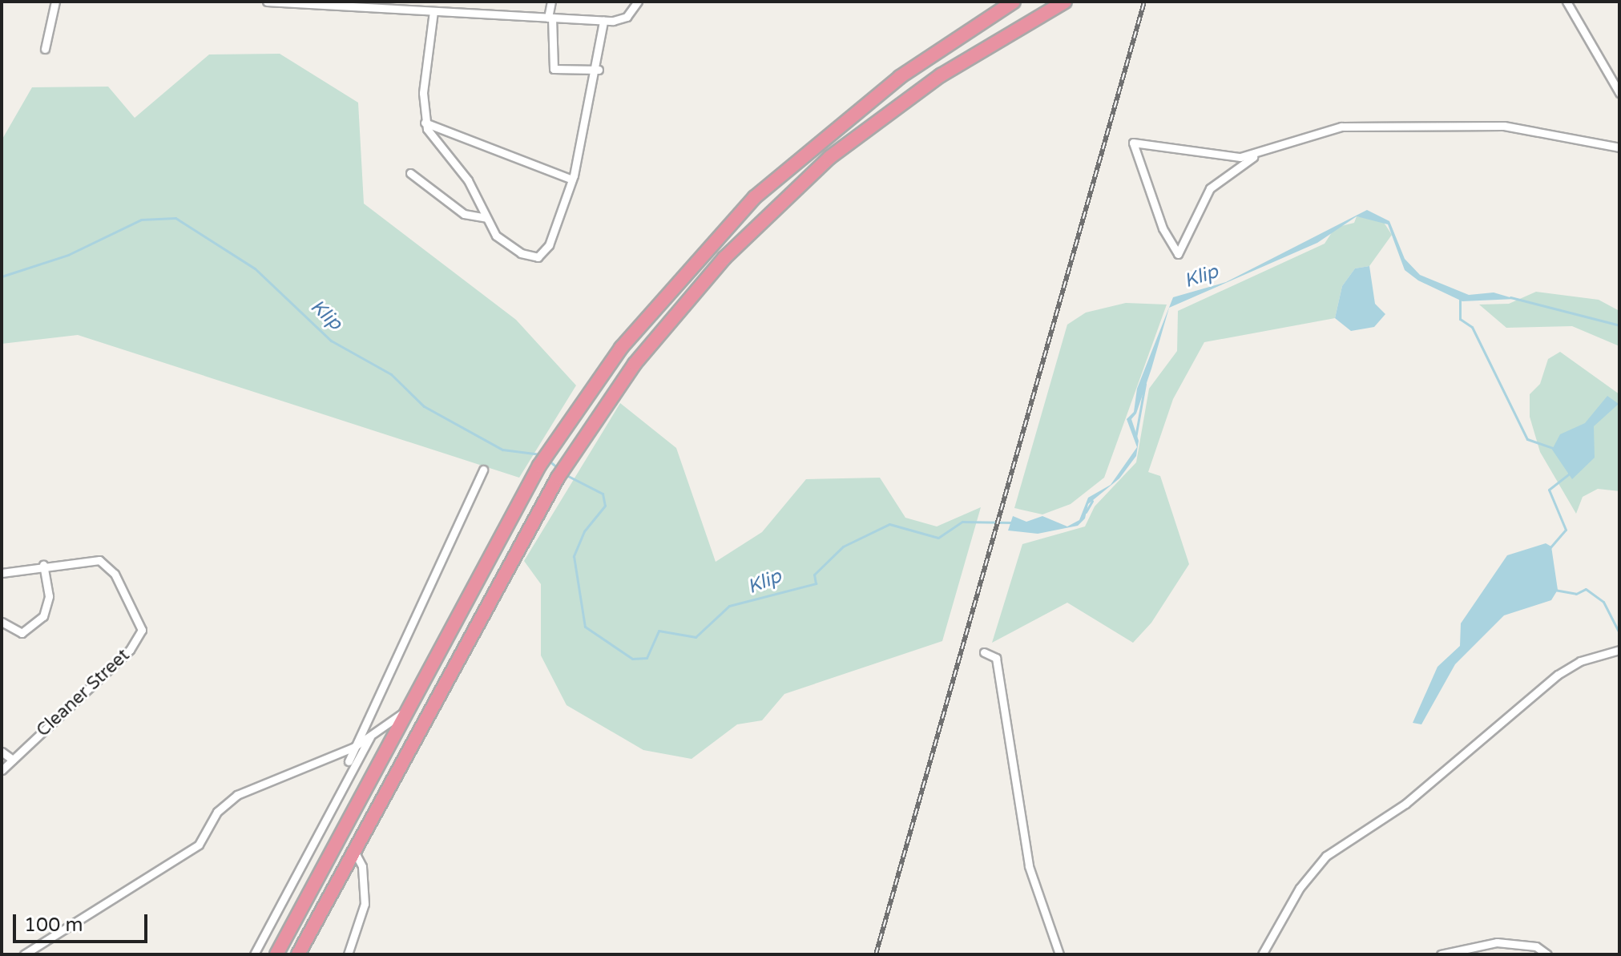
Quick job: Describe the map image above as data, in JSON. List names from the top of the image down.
{
  "streets": {
    "street": ["Cleaner Street"]
  },
  "water": ["Klip"],
  "scale_bar": "100 m"
}
